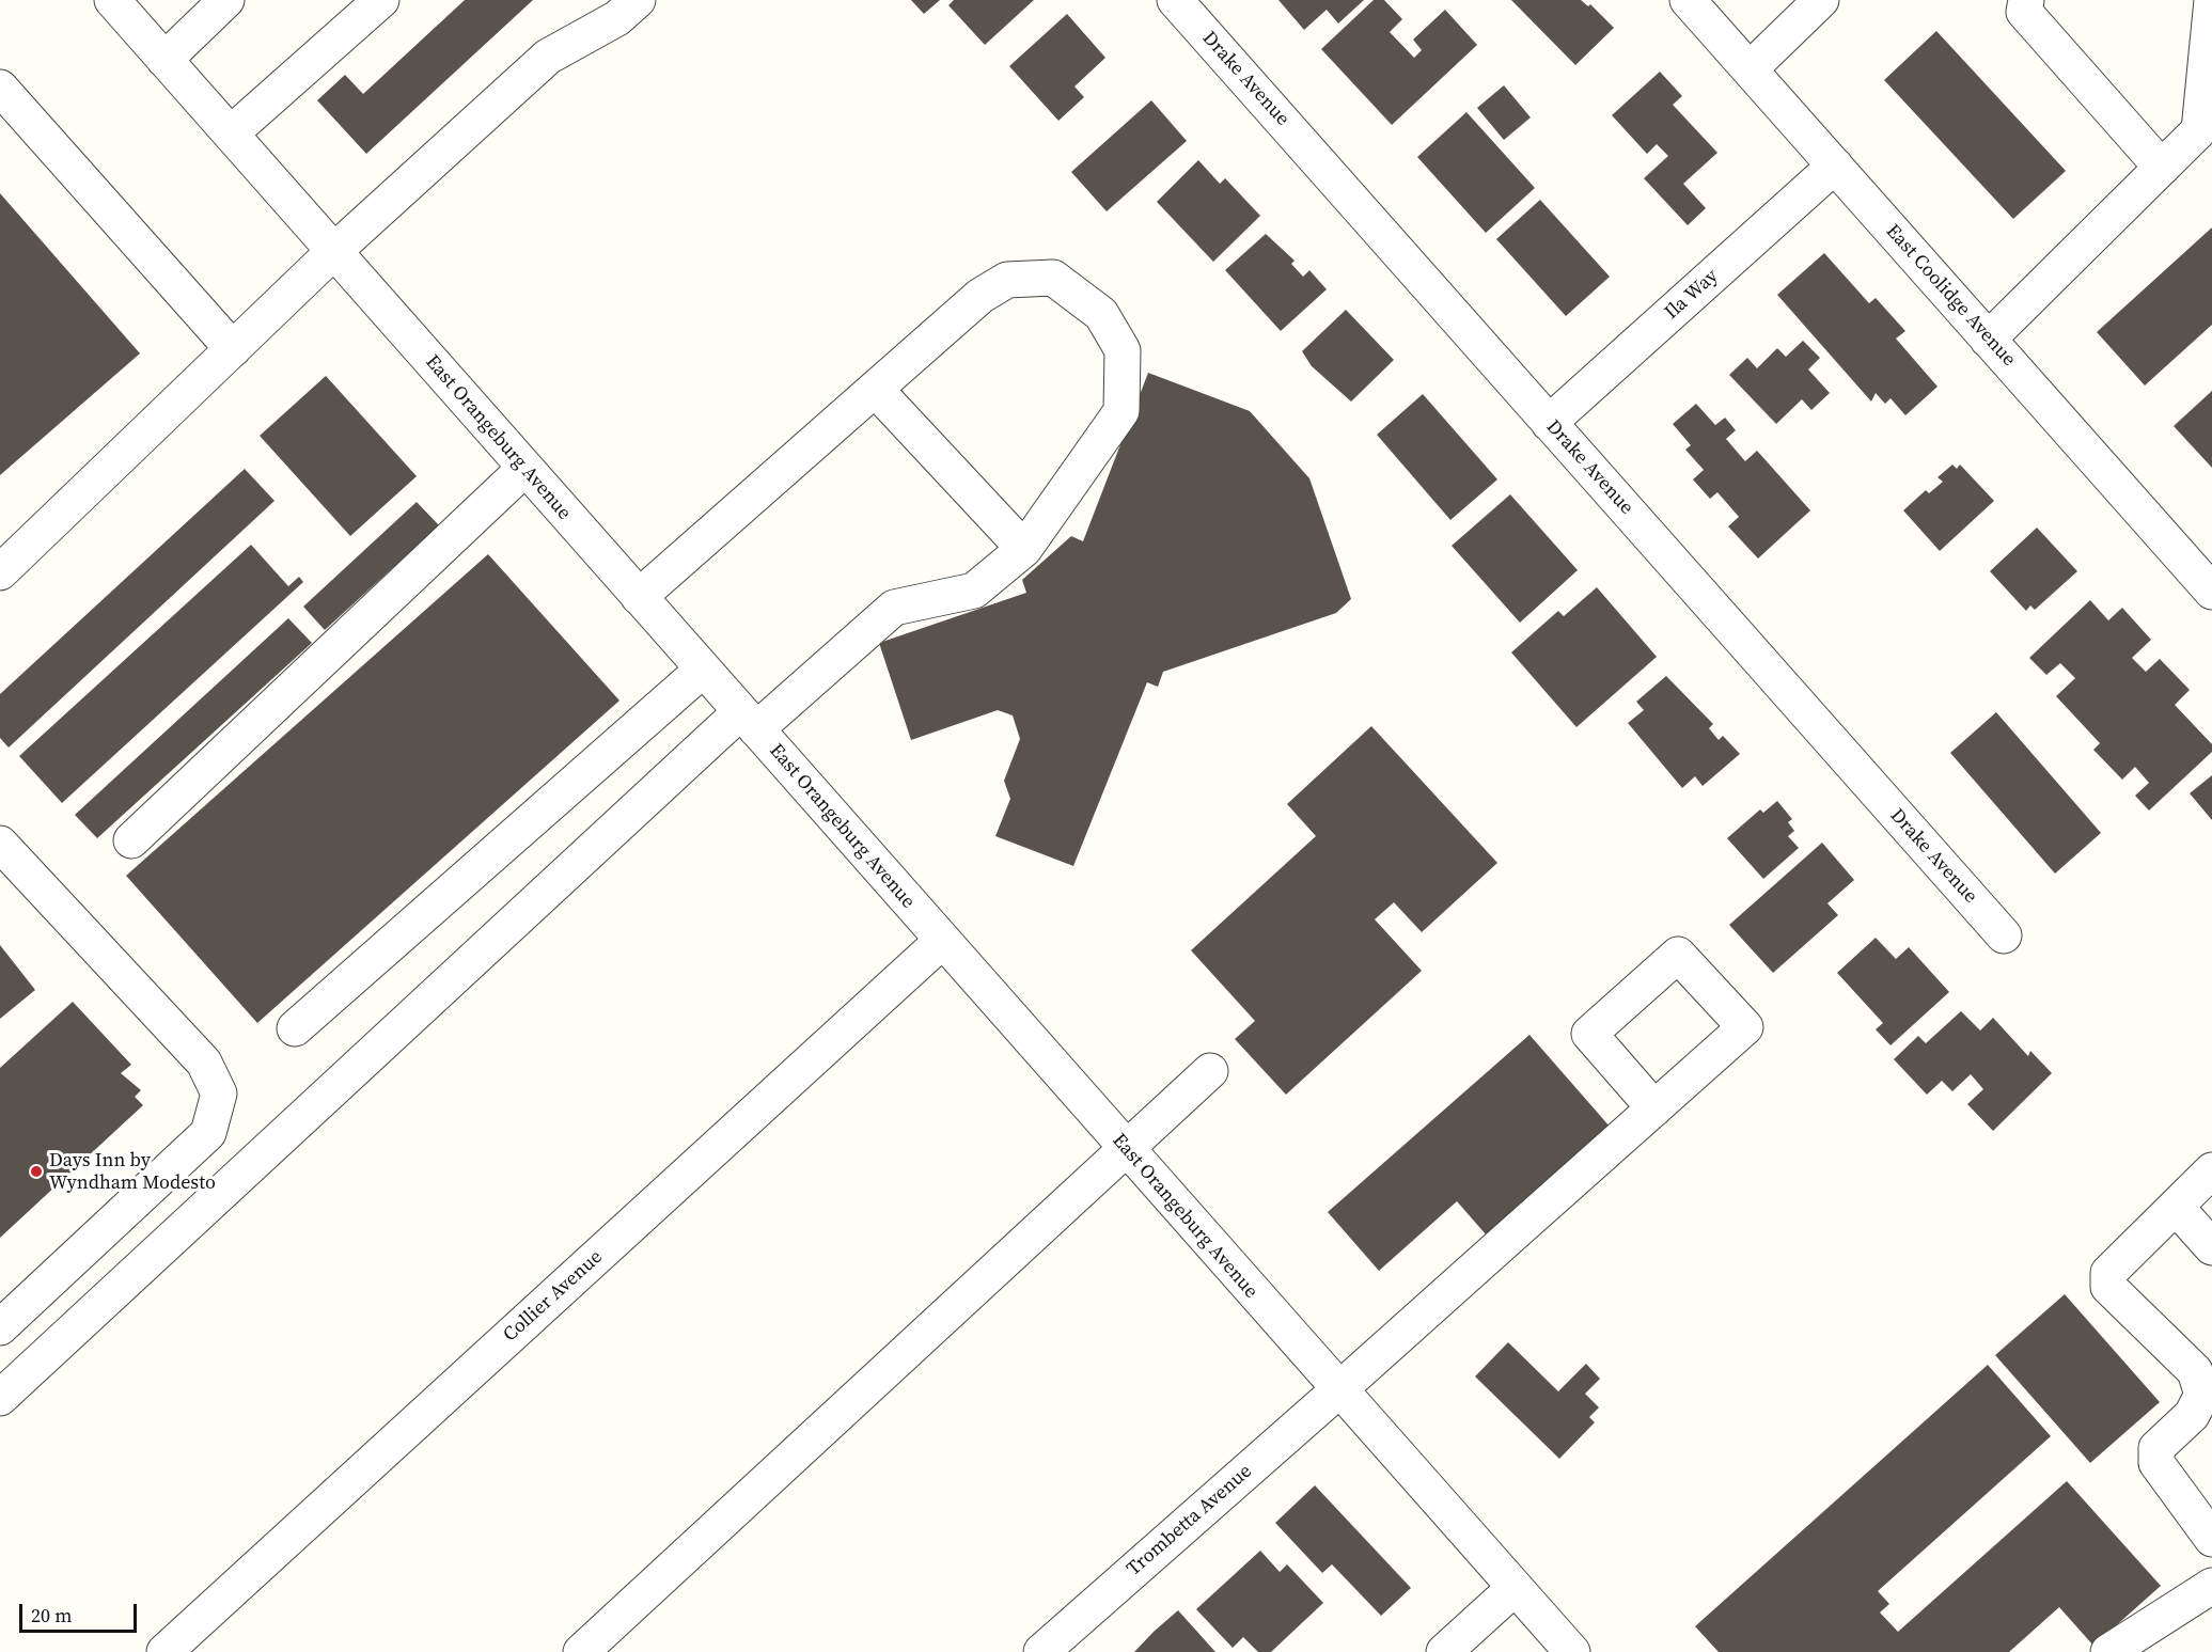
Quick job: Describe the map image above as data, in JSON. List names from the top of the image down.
{
  "streets": {
    "street": [
      "Drake Avenue",
      "Ila Way",
      "East Coolidge Avenue",
      "East Orangeburg Avenue",
      "Collier Avenue",
      "Trombetta Avenue"
    ]
  },
  "crossings": [
    ["Drake Avenue", "Ila Way"],
    ["Ila Way", "East Coolidge Avenue"],
    ["East Orangeburg Avenue", "Collier Avenue"],
    ["East Orangeburg Avenue", "Trombetta Avenue"]
  ],
  "places": ["Days Inn by Wyndham Modesto"],
  "scale_bar": "20 m"
}
